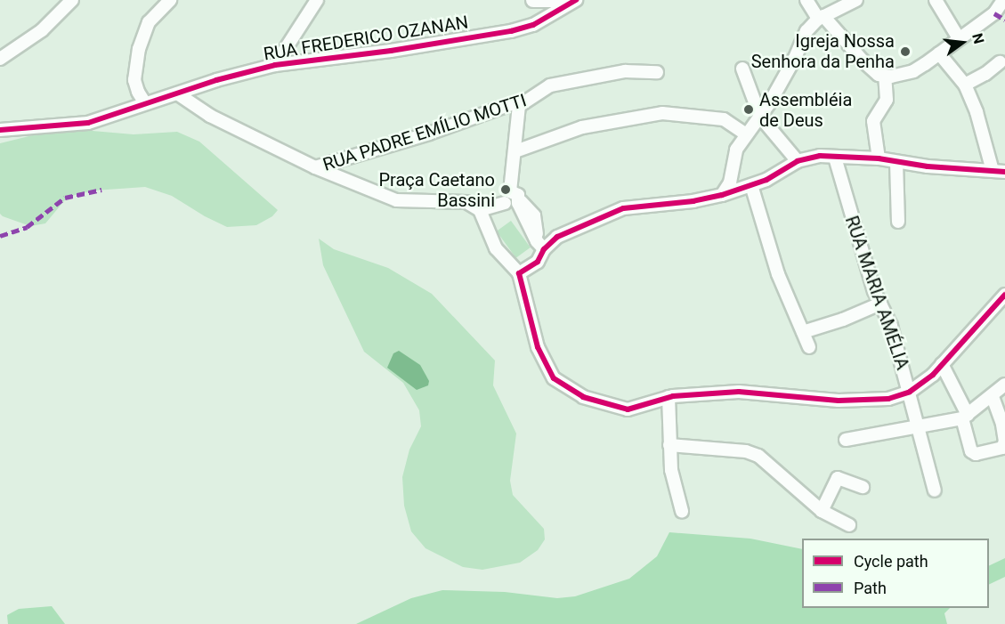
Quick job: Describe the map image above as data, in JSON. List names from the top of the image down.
{
  "streets": {
    "street": ["RUA FREDERICO OZANAN", "RUA PADRE EMÍLIO MOTTI", "RUA MARIA AMÉLIA"]
  },
  "places": ["Igreja Nossa Senhora da Penha", "Assembléia de Deus", "Praça Caetano Bassini"],
  "legend": ["Cycle path", "Path"],
  "north": "right"
}
